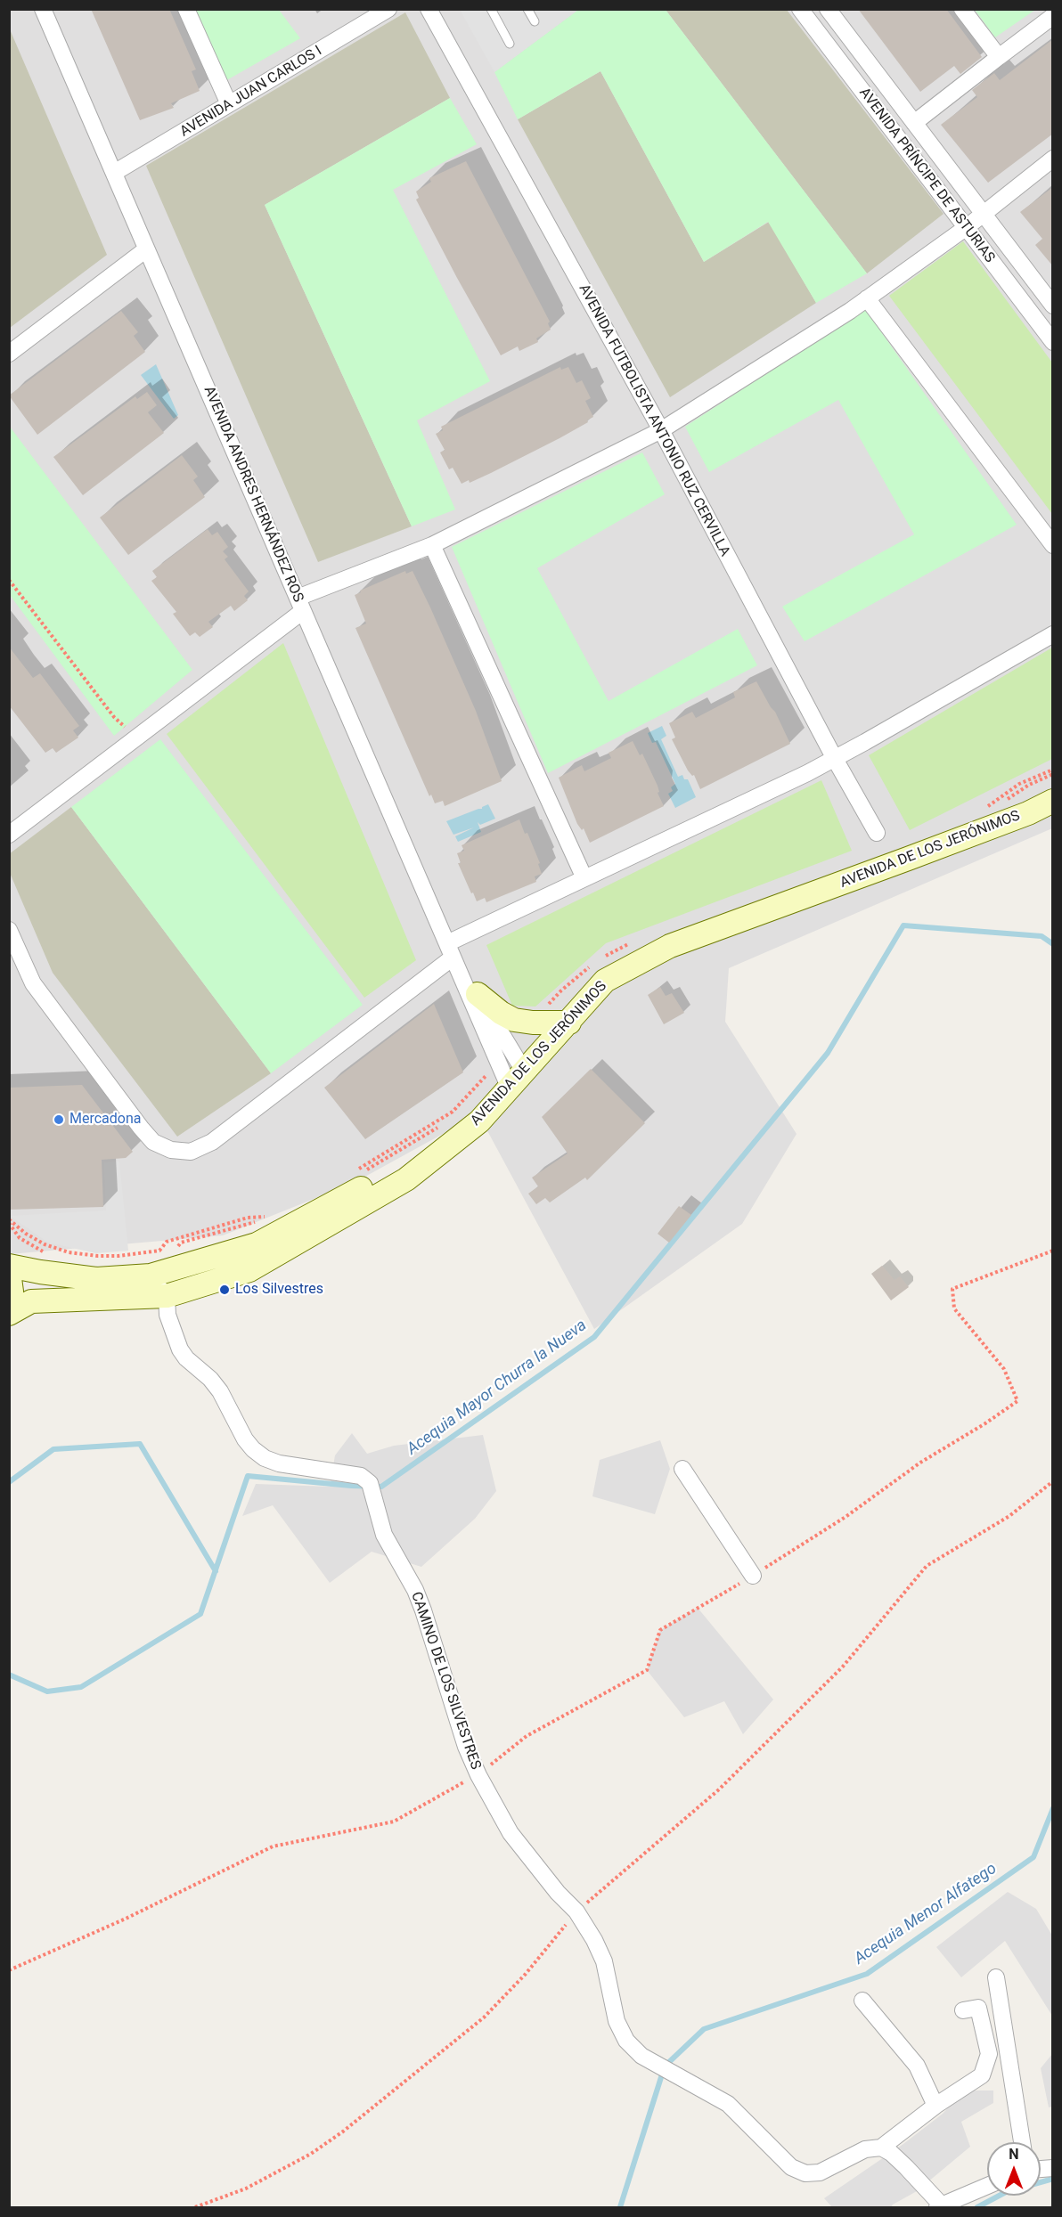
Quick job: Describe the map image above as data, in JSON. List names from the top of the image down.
{
  "streets": {
    "main road": ["AVENIDA DE LOS JERÓNIMOS"],
    "street": [
      "AVENIDA JUAN CARLOS I",
      "AVENIDA PRÍNCIPE DE ASTURIAS",
      "AVENIDA FUTBOLISTA ANTONIO RUZ CERVILLA",
      "AVENIDA ANDRES HERNÁNDEZ ROS",
      "CAMINO DE LOS SILVESTRES"
    ]
  },
  "crossings": [
    ["AVENIDA JUAN CARLOS I", "AVENIDA ANDRES HERNÁNDEZ ROS"],
    ["AVENIDA ANDRES HERNÁNDEZ ROS", "AVENIDA DE LOS JERÓNIMOS"],
    ["AVENIDA DE LOS JERÓNIMOS", "CAMINO DE LOS SILVESTRES"]
  ],
  "water": ["Acequia Mayor Churra la Nueva", "Acequia Menor Alfatego"],
  "places": ["Mercadona", "Los Silvestres"],
  "north": "top"
}
